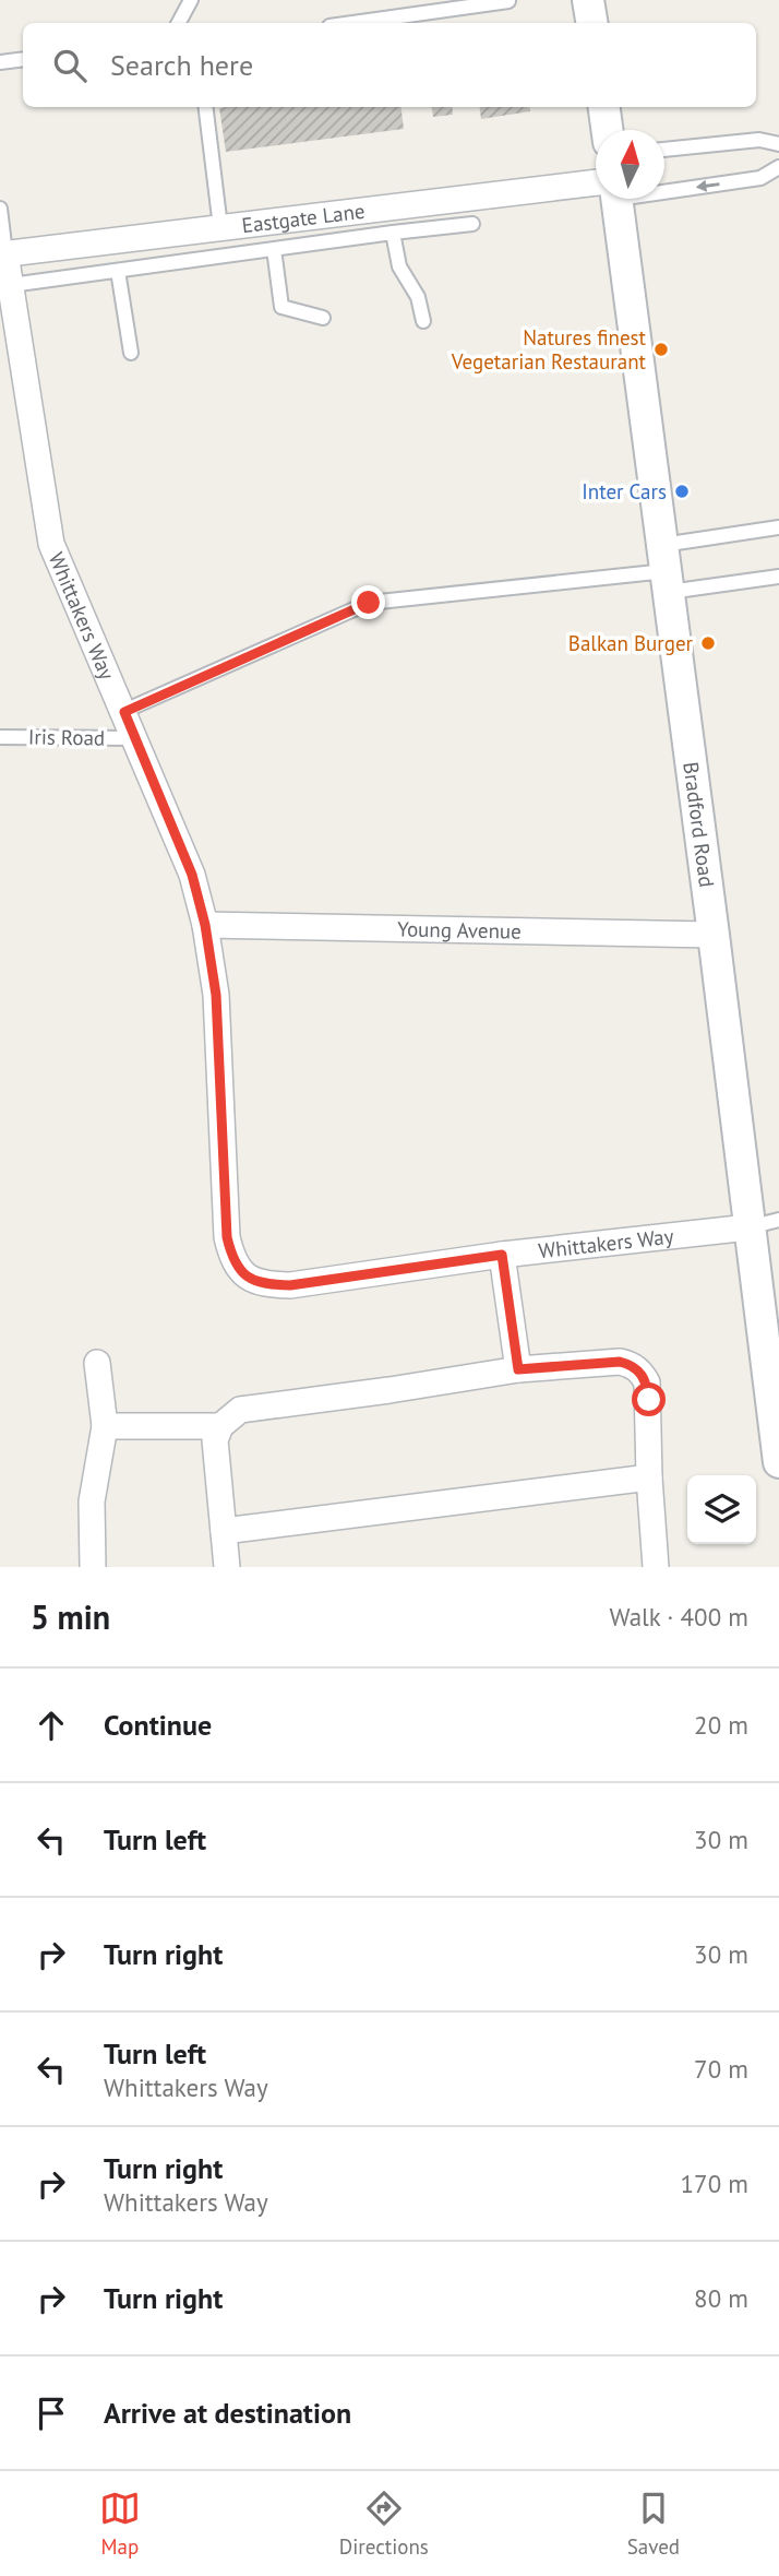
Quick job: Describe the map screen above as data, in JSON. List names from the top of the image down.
{
  "streets": {
    "street": [
      "Eastgate Lane",
      "Whittakers Way",
      "Bradford Road",
      "Young Avenue"
    ],
    "lane": ["Iris Road"]
  },
  "crossings": [
    ["Eastgate Lane", "Whittakers Way"],
    ["Whittakers Way", "Iris Road"],
    ["Whittakers Way", "Bradford Road"],
    ["Whittakers Way", "Young Avenue"],
    ["Bradford Road", "Young Avenue"]
  ],
  "places": ["Natures finest Vegetarian Restaurant", "Inter Cars", "Balkan Burger"],
  "north": "top",
  "page": {
    "search": "Search here",
    "heading": ["5 min", "Walk · 400 m"],
    "list": [
      ["Continue", "20 m"],
      ["Turn left", "30 m"],
      ["Turn right", "30 m"],
      ["Turn left", "Whittakers Way", "70 m"],
      ["Turn right", "Whittakers Way", "170 m"],
      ["Turn right", "80 m"],
      "Arrive at destination"
    ],
    "nav": ["Map", "Directions", "Saved"]
  }
}
